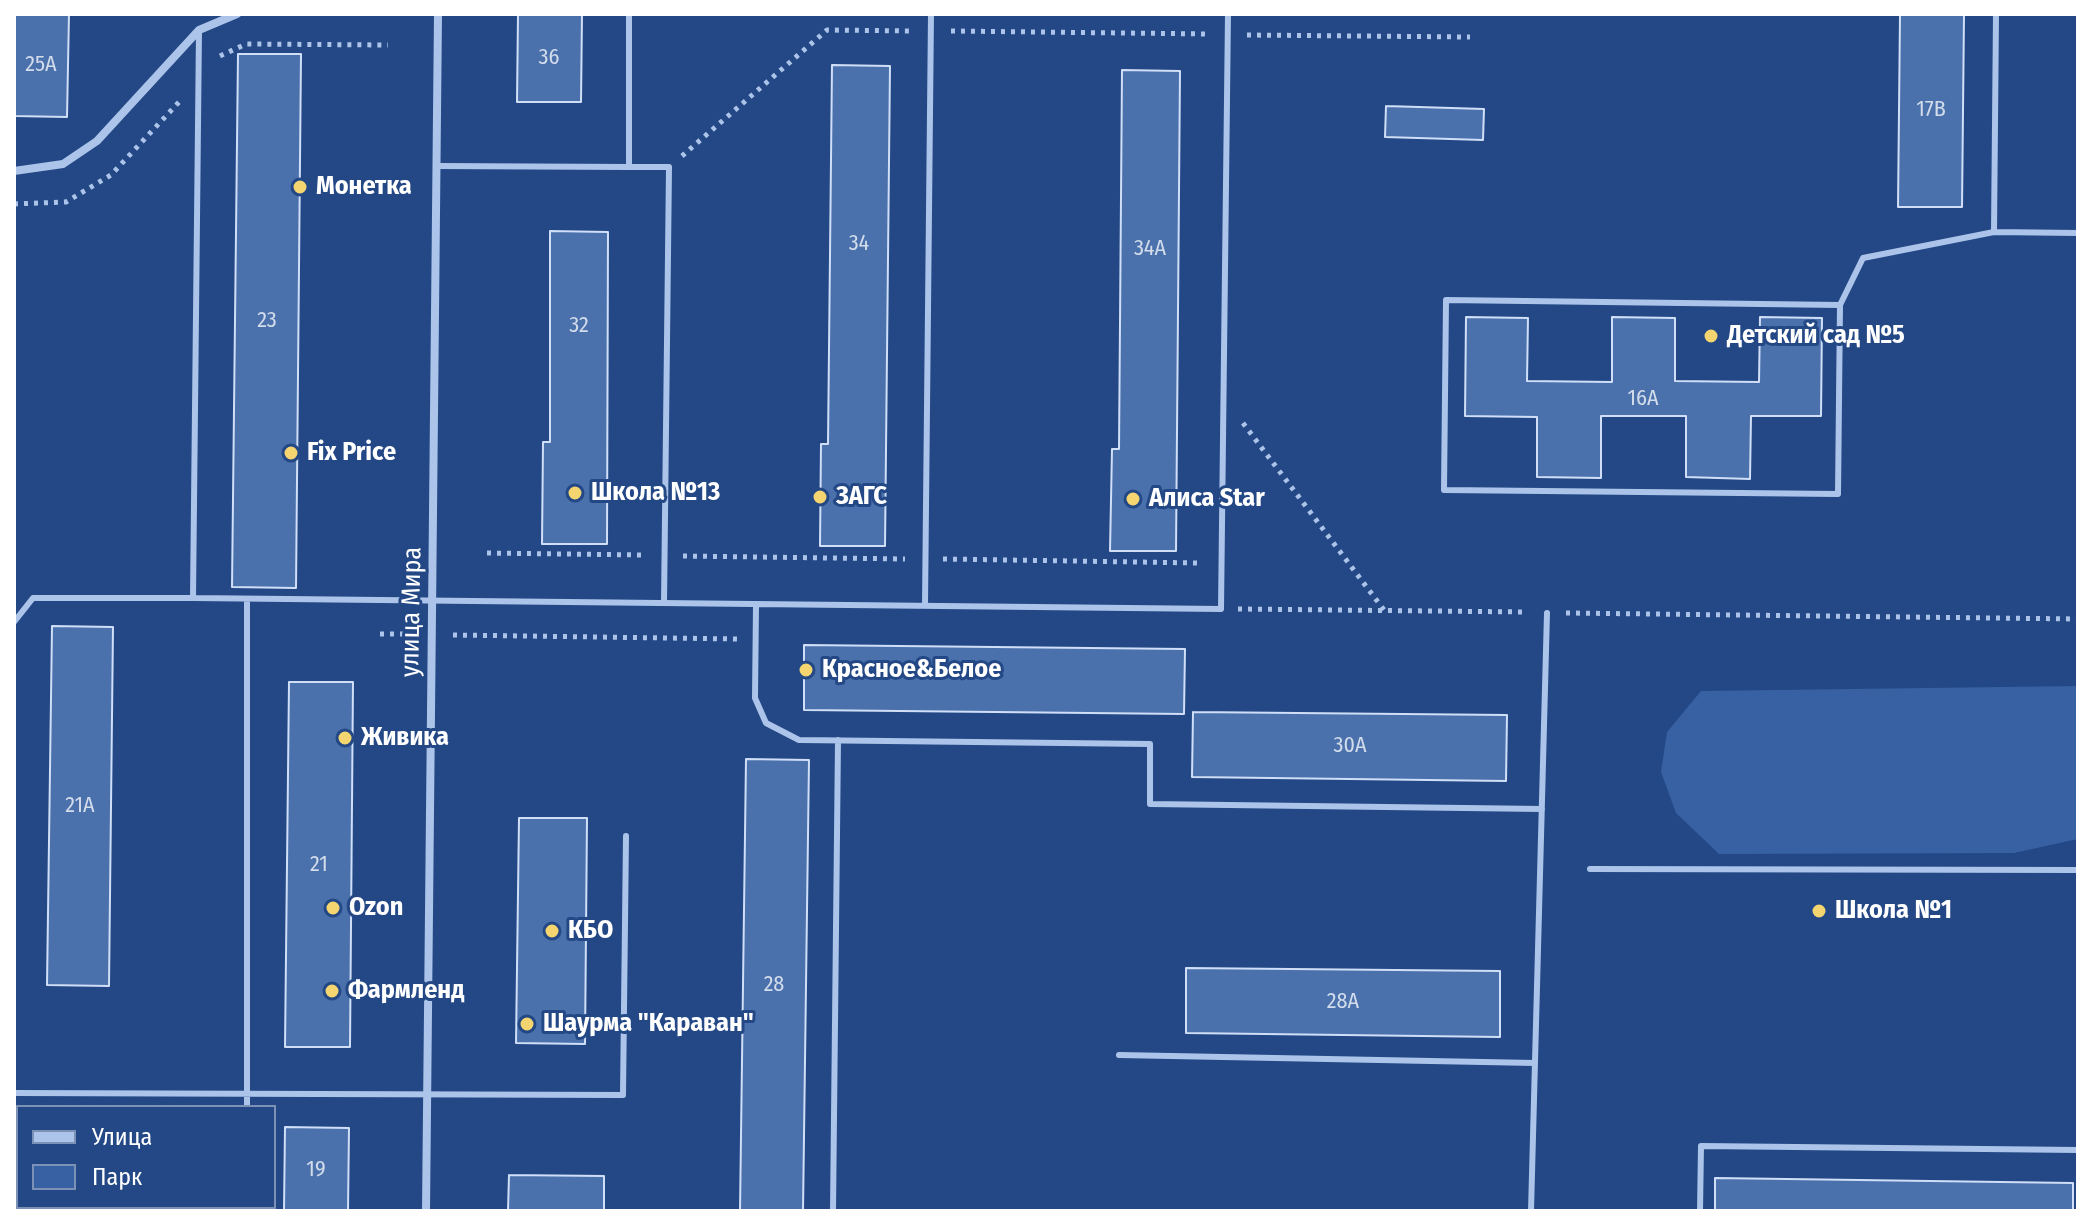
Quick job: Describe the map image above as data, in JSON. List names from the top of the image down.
{
  "streets": {
    "street": ["улица Мира"]
  },
  "places": [
    "Монетка",
    "Детский сад №5",
    "Fix Price",
    "Школа №13",
    "ЗАГС",
    "Алиса Star",
    "Красное&Белое",
    "Живика",
    "Ozon",
    "Школа №1",
    "КБО",
    "Фармленд",
    "Шаурма \"Караван\""
  ],
  "house_numbers": [
    "36",
    "25А",
    "17В",
    "34",
    "34А",
    "23",
    "32",
    "16А",
    "30А",
    "21А",
    "21",
    "28",
    "28А",
    "19"
  ],
  "legend": ["Улица", "Парк"]
}
